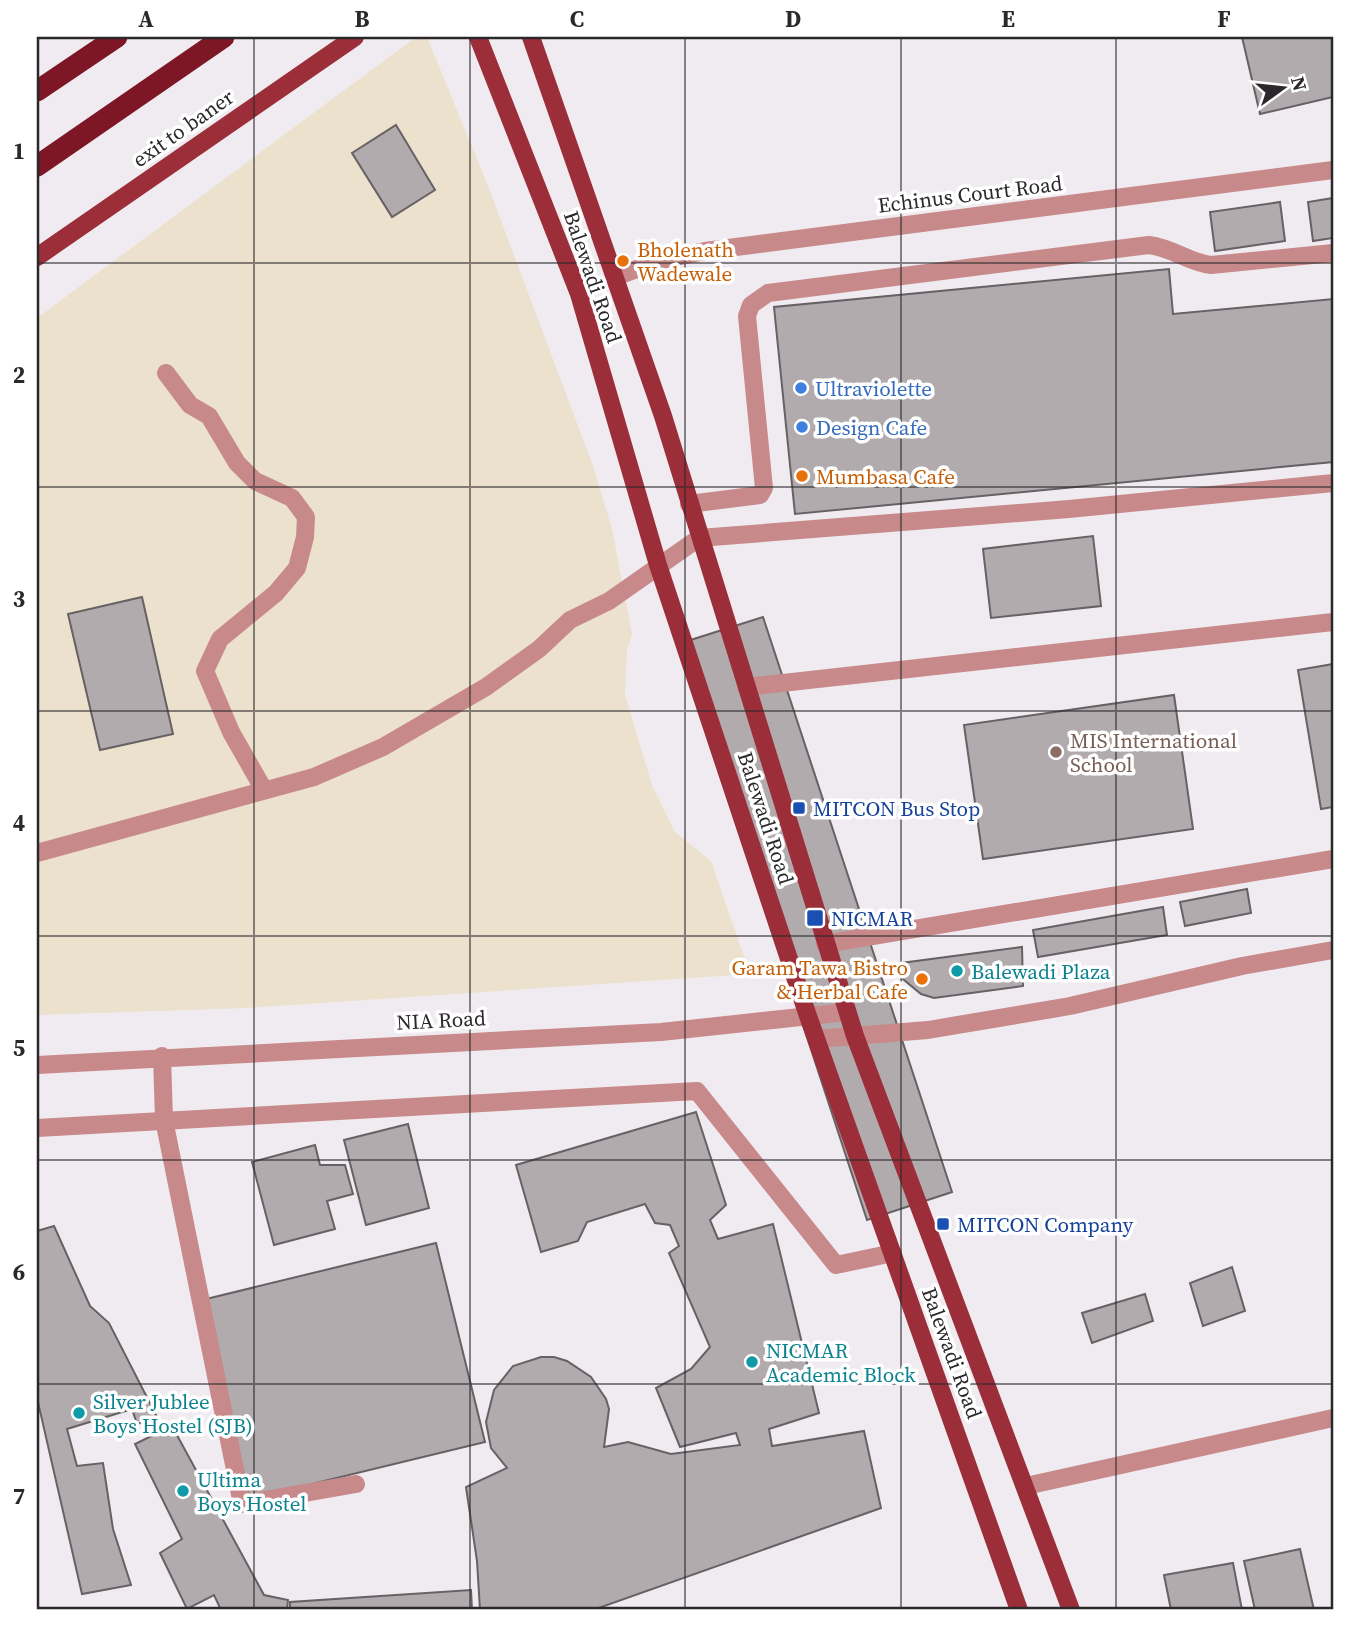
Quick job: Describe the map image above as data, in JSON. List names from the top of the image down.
{
  "streets": {
    "main road": ["exit to baner", "Balewadi Road"],
    "street": ["Echinus Court Road", "NIA Road"]
  },
  "crossings": [
    ["Echinus Court Road", "Balewadi Road"],
    ["Balewadi Road", "NIA Road"]
  ],
  "places": {
    "other": [
      "Bholenath Wadewale",
      "Ultraviolette",
      "Design Cafe",
      "Mumbasa Cafe",
      "MIS International School",
      "Balewadi Plaza",
      "Garam Tawa Bistro & Herbal Cafe",
      "NICMAR Academic Block",
      "Silver Jublee Boys Hostel (SJB)",
      "Ultima Boys Hostel"
    ],
    "transit": ["MITCON Bus Stop", "NICMAR", "MITCON Company"]
  },
  "north": "right",
  "grid": {
    "columns": [
      "A",
      "B",
      "C",
      "D",
      "E",
      "F"
    ],
    "rows": [
      "1",
      "2",
      "3",
      "4",
      "5",
      "6",
      "7"
    ]
  }
}
